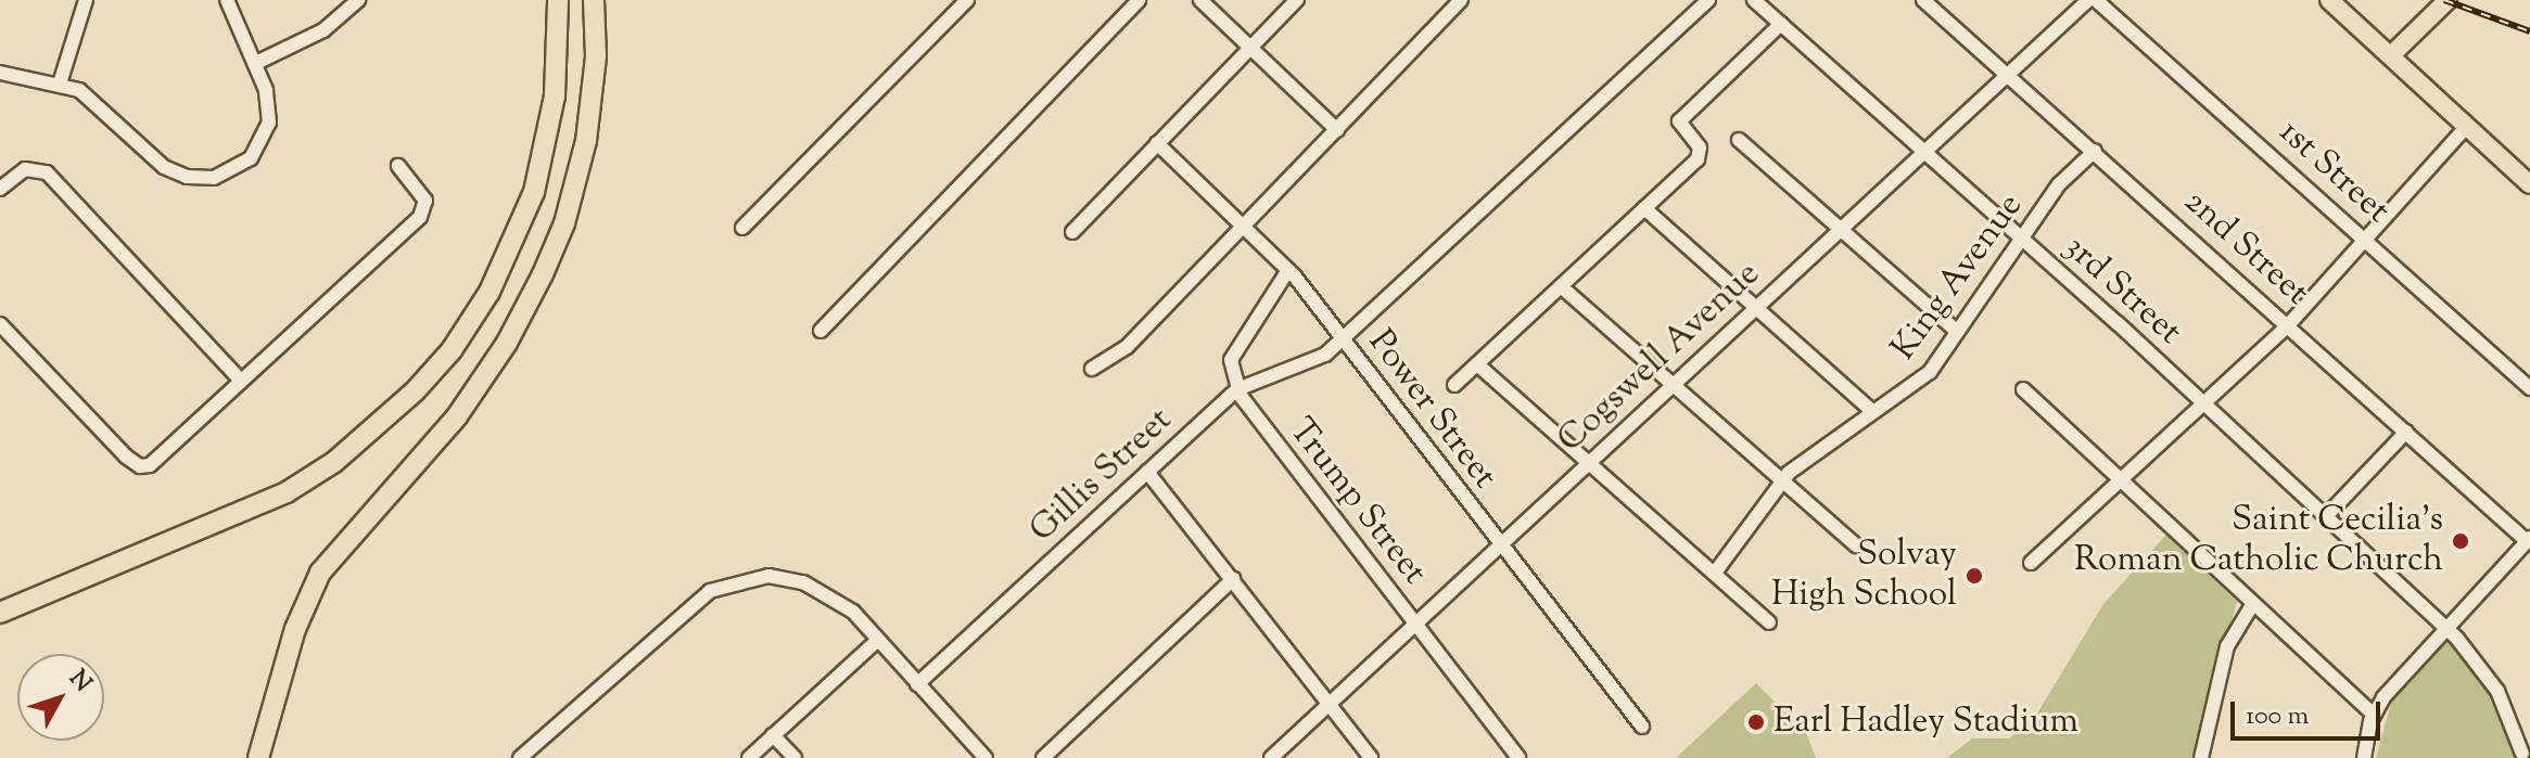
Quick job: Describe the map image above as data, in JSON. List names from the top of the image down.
{
  "streets": {
    "street": [
      "1st Street",
      "2nd Street",
      "King Avenue",
      "3rd Street",
      "Cogswell Avenue",
      "Power Street",
      "Gillis Street",
      "Trump Street"
    ]
  },
  "crossings": [
    ["2nd Street", "King Avenue"],
    ["2nd Street", "Cogswell Avenue"],
    ["King Avenue", "3rd Street"],
    ["3rd Street", "Cogswell Avenue"],
    ["Cogswell Avenue", "Power Street"],
    ["Cogswell Avenue", "Trump Street"],
    ["Power Street", "Gillis Street"],
    ["Gillis Street", "Trump Street"]
  ],
  "places": ["Saint Cecilia's Roman Catholic Church", "Solvay High School", "Earl Hadley Stadium"],
  "scale_bar": "100 m",
  "north": "top right"
}
